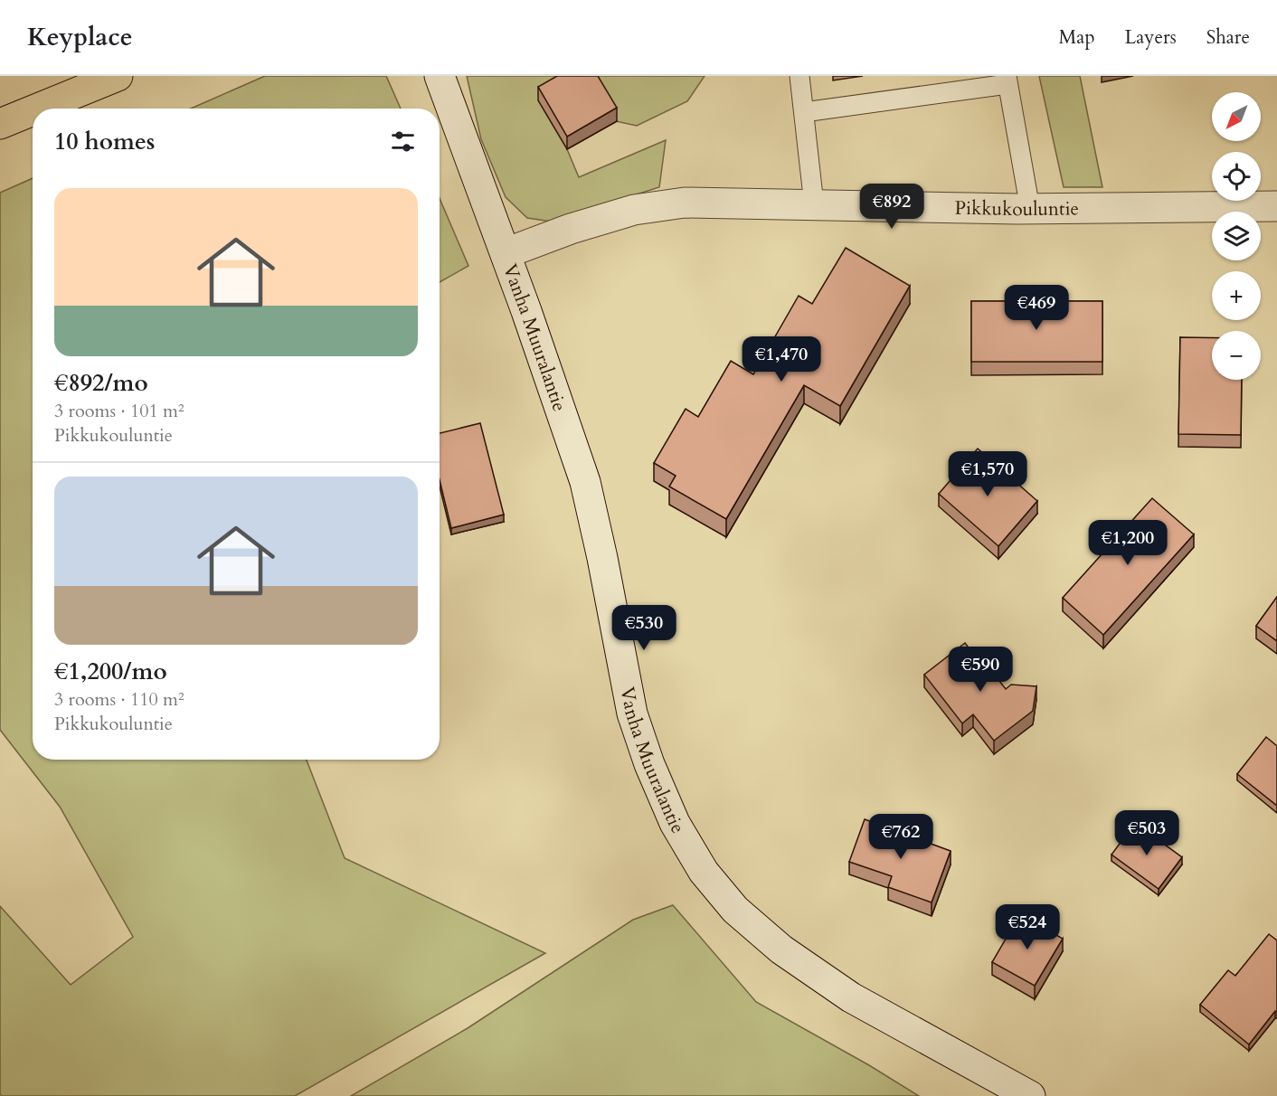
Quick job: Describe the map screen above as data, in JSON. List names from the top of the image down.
{
  "streets": {
    "street": ["Pikkukouluntie", "Vanha Muuralantie"]
  },
  "crossings": [
    ["Pikkukouluntie", "Vanha Muuralantie"]
  ],
  "north": "bottom left",
  "page": {
    "header": "Keyplace",
    "nav": ["Map", "Layers", "Share"],
    "map_buttons": ["+", "−"],
    "heading": "10 homes",
    "list": [
      {
        "name": "€892/mo",
        "note": "3 rooms · 101 m² · Pikkukouluntie"
      },
      {
        "name": "€1,200/mo",
        "note": "3 rooms · 110 m² · Pikkukouluntie"
      }
    ],
    "price": [
      "€892",
      "€469",
      "€1,470",
      "€1,570",
      "€1,200",
      "€530",
      "€590",
      "€503",
      "€762",
      "€524"
    ]
  }
}
